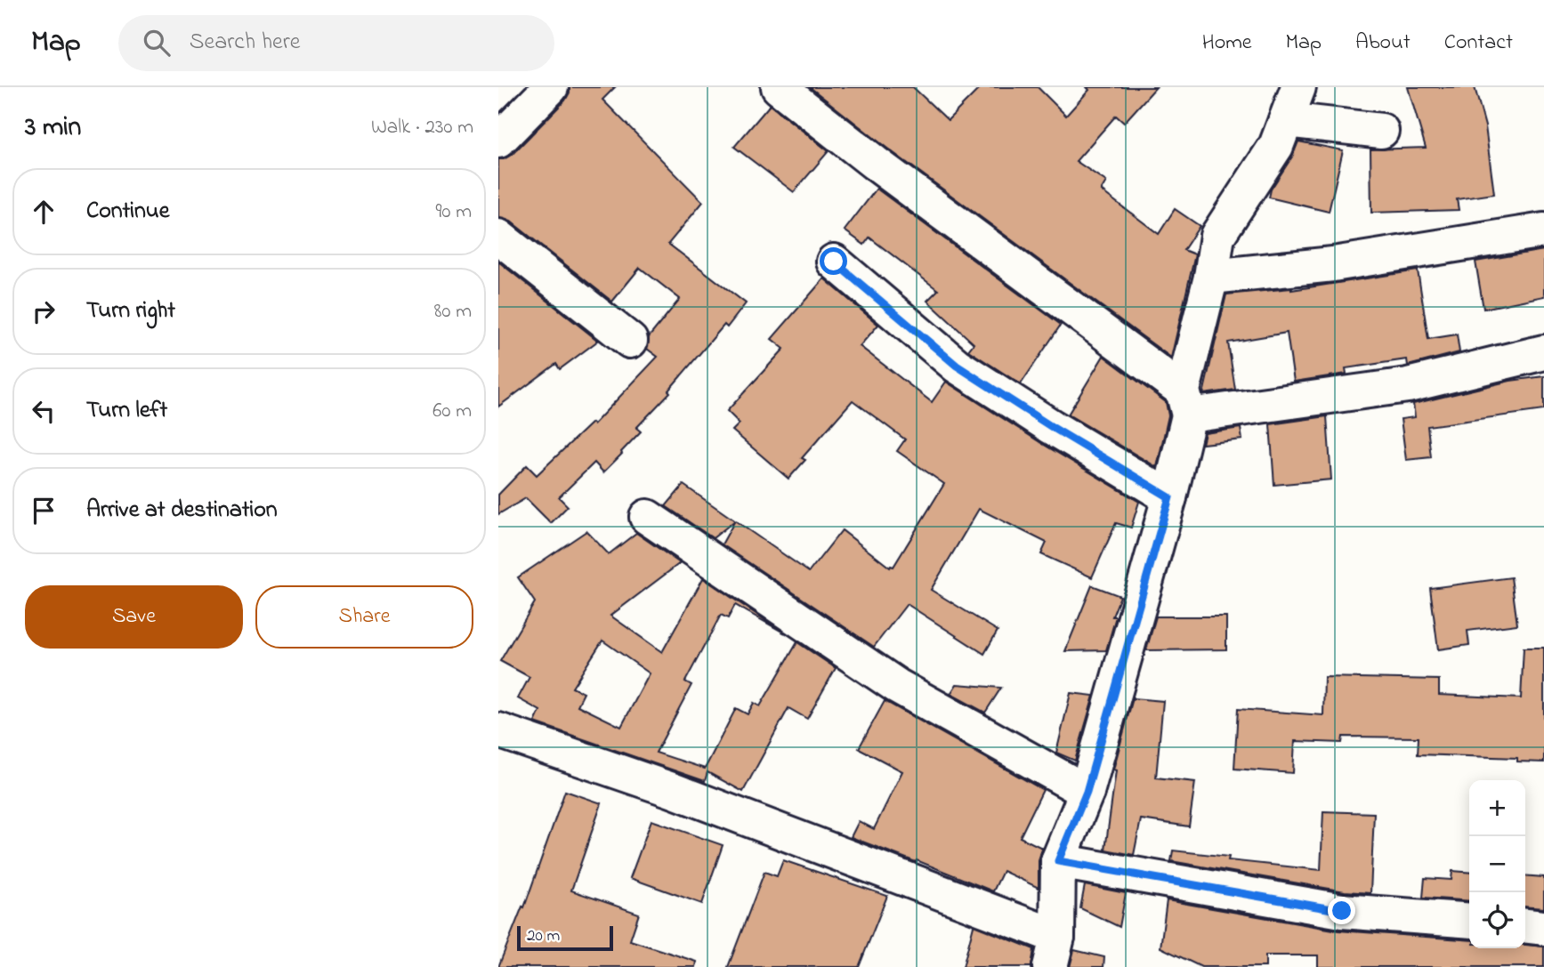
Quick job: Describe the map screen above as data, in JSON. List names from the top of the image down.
{
  "scale_bar": "20 m",
  "page": {
    "header": "Map",
    "search": "Search here",
    "nav": [
      "Home",
      "Map",
      "About",
      "Contact"
    ],
    "heading": ["3 min", "Walk · 230 m"],
    "list": [
      ["Continue", "90 m"],
      ["Turn right", "80 m"],
      ["Turn left", "60 m"],
      "Arrive at destination"
    ],
    "buttons": ["Save", "Share"],
    "map_buttons": ["+", "−"],
    "scale": "20 m"
  }
}
